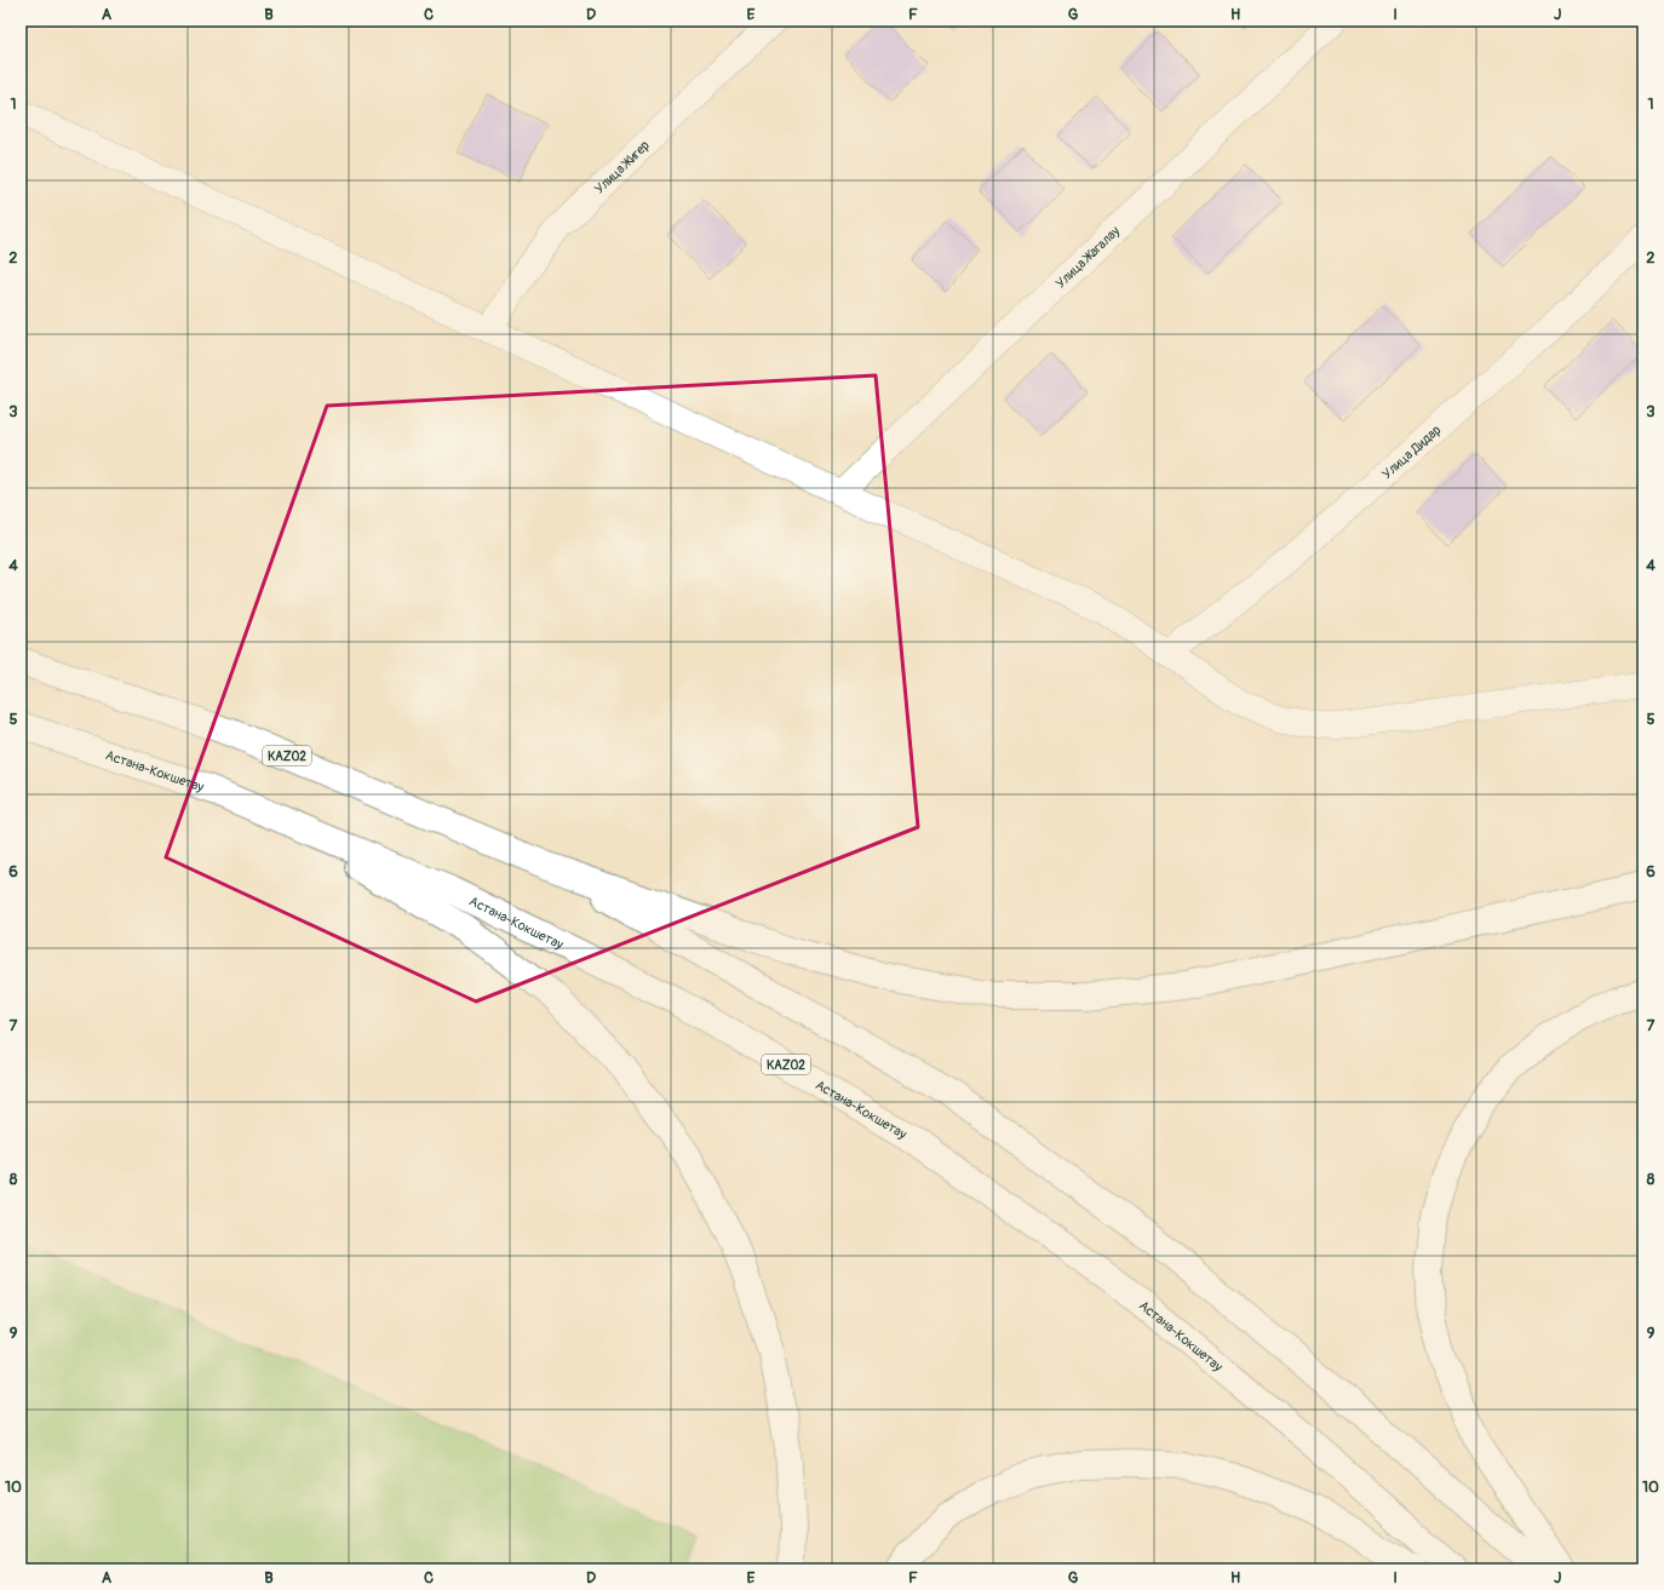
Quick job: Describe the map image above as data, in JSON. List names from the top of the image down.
{
  "streets": {
    "highway": ["KАZ02", "Астана-Кокшетау"],
    "street": ["Улица Жигер", "Улица Жагалау", "Улица Дидар"]
  },
  "grid": {
    "columns": [
      "A",
      "B",
      "C",
      "D",
      "E",
      "F",
      "G",
      "H",
      "I",
      "J"
    ],
    "rows": [
      "1",
      "2",
      "3",
      "4",
      "5",
      "6",
      "7",
      "8",
      "9",
      "10"
    ]
  }
}
